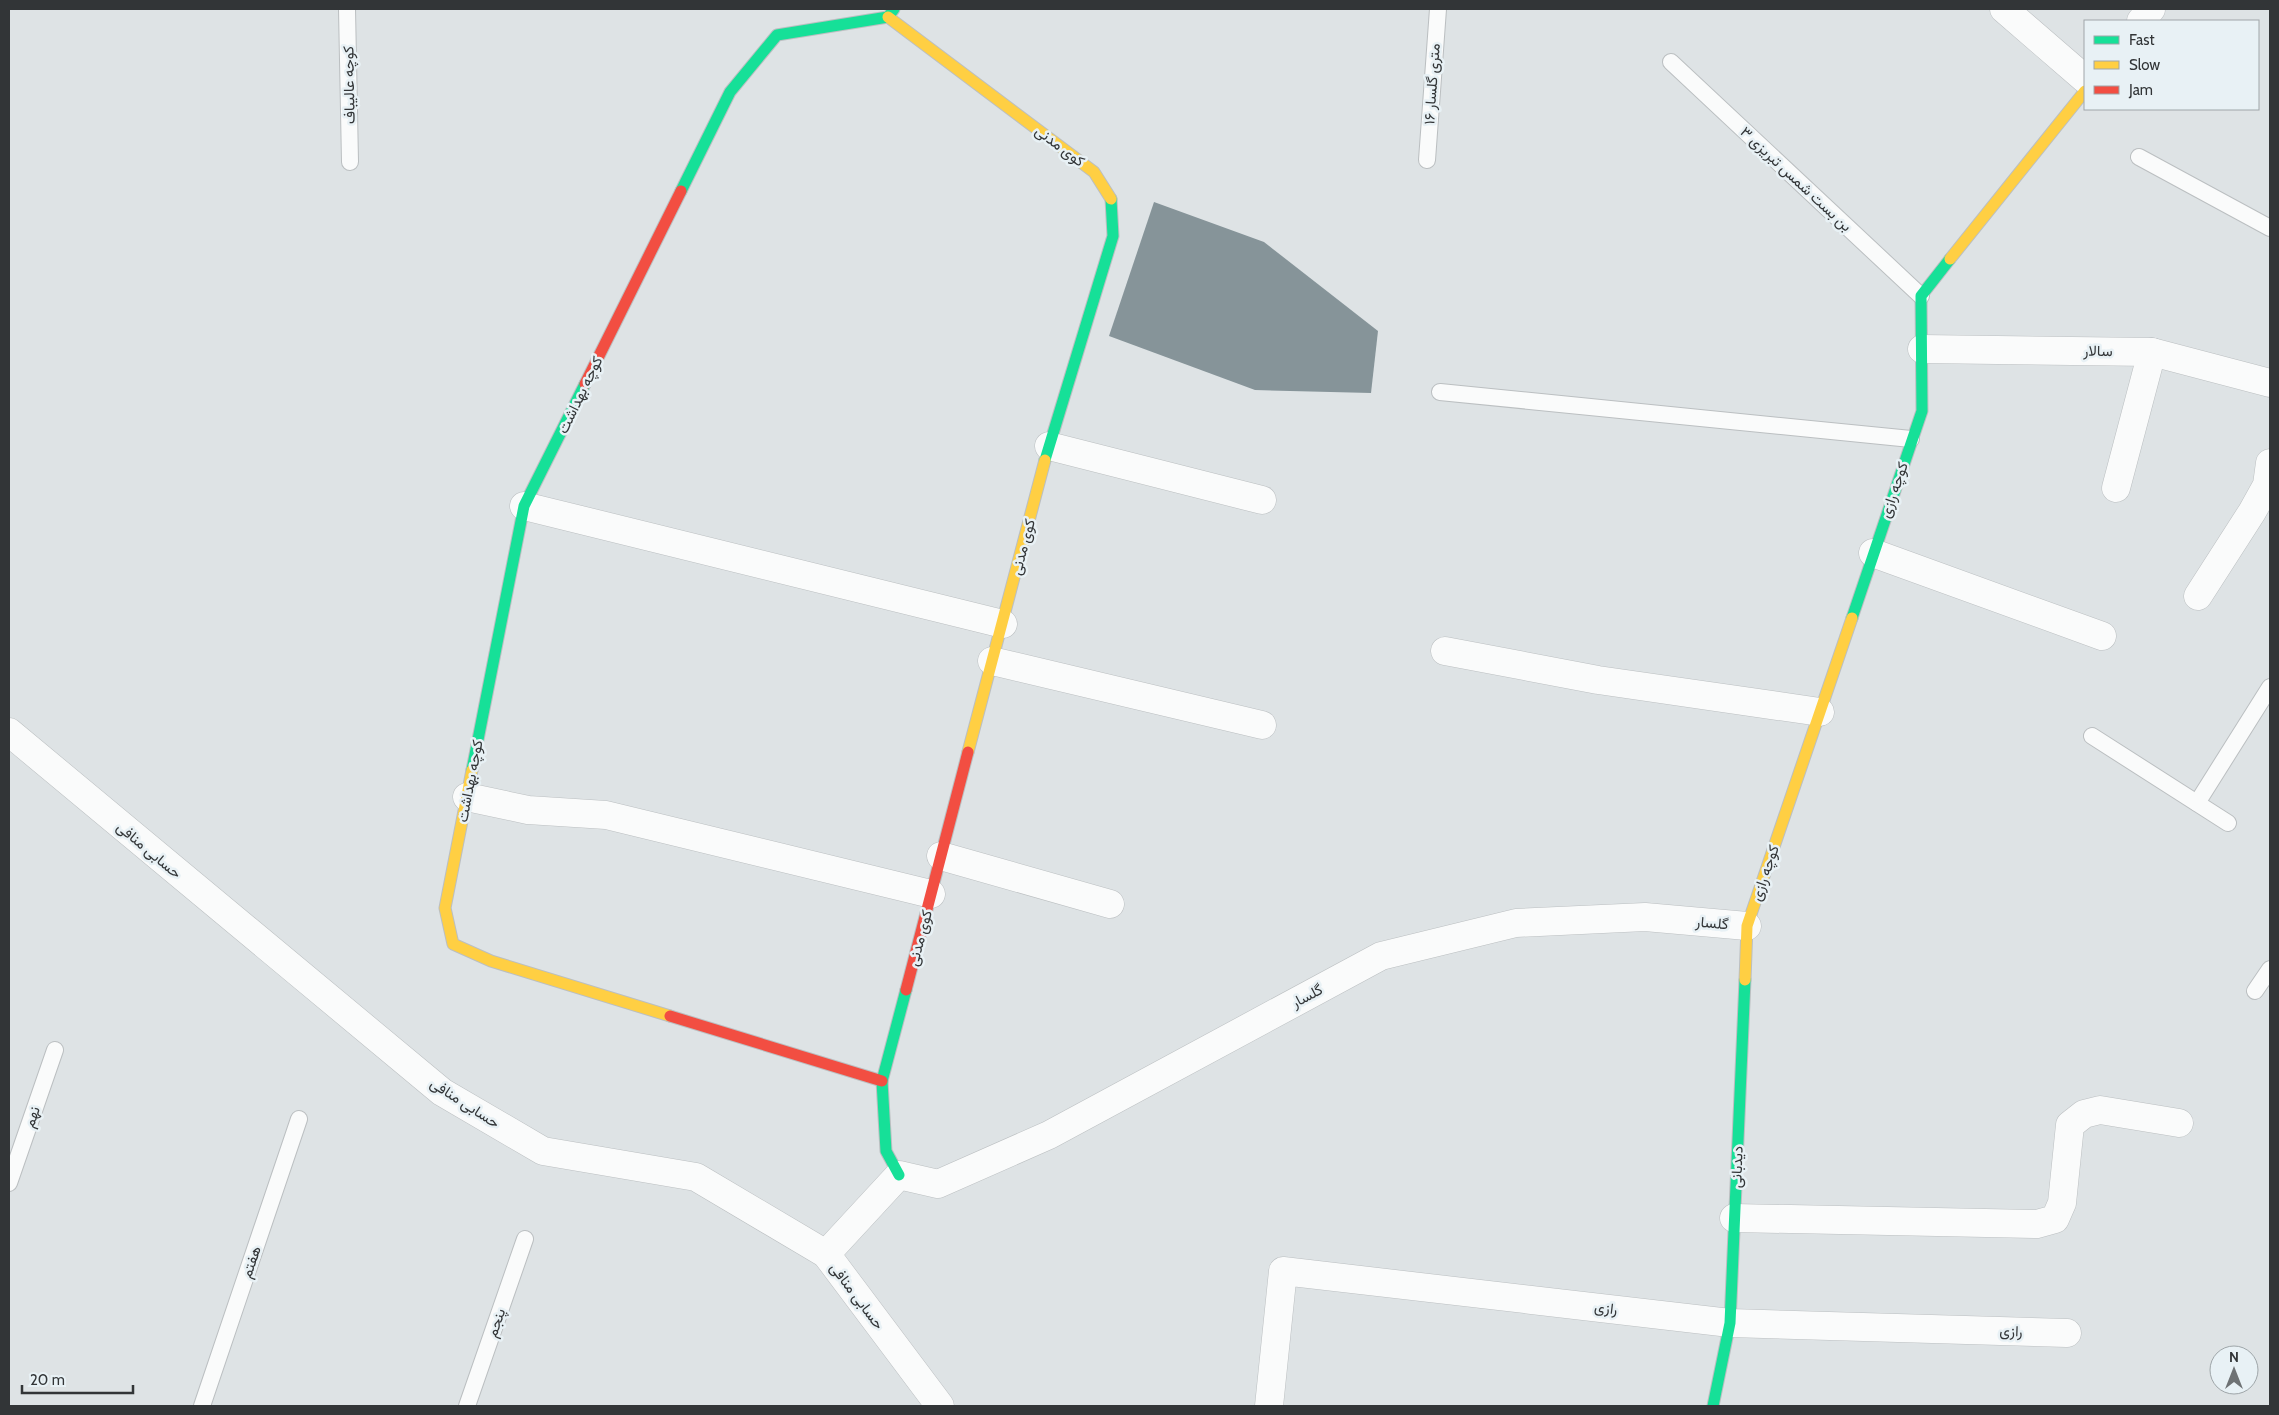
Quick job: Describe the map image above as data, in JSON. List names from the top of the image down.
{
  "streets": {
    "street": [
      "کوی مدنی",
      "سالار",
      "کوچه بهداشت",
      "کوچه رازی",
      "حسابی منافی",
      "گلسار",
      "دیدبانی",
      "رازی"
    ],
    "lane": [
      "۱۶ متری گلسار",
      "کوچه عالیباف",
      "بن بست شمس تبریزی ۳",
      "نهم",
      "هفتم",
      "پنجم"
    ]
  },
  "crossings": [
    ["کوی مدنی", "کوچه بهداشت"],
    ["کوی مدنی", "گلسار"],
    ["بن بست شمس تبریزی ۳", "کوچه رازی"],
    ["سالار", "کوچه رازی"],
    ["کوچه رازی", "گلسار"],
    ["کوچه رازی", "دیدبانی"],
    ["گلسار", "دیدبانی"],
    ["دیدبانی", "رازی"]
  ],
  "legend": ["Fast", "Slow", "Jam"],
  "scale_bar": "20 m",
  "north": "top"
}
